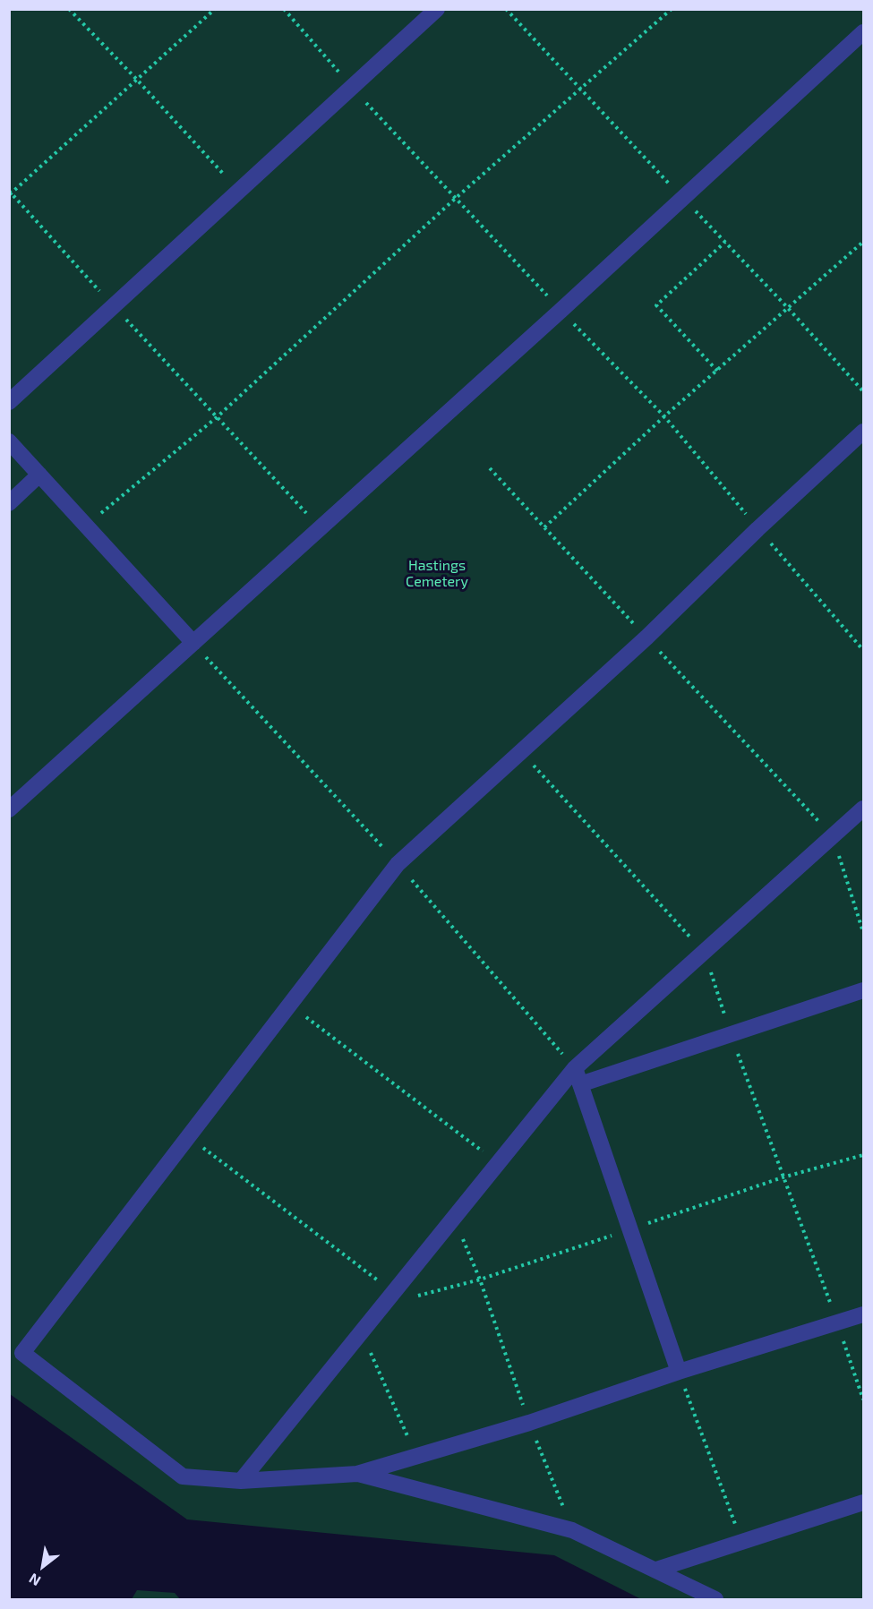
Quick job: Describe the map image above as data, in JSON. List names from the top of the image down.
{
  "parks": ["Hastings Cemetery"],
  "north": "bottom left"
}
